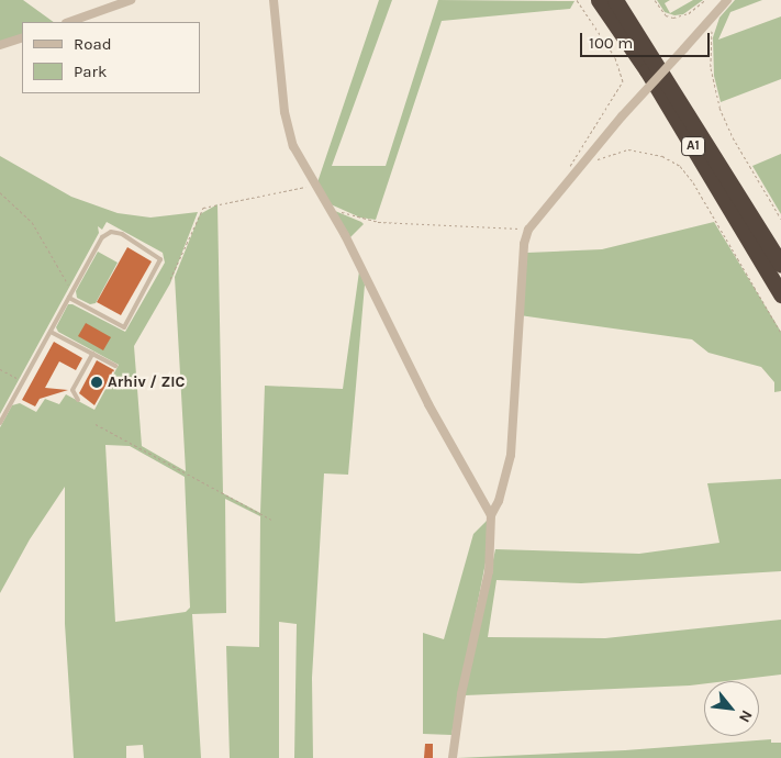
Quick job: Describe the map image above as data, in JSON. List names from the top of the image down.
{
  "streets": {
    "highway": ["A1"]
  },
  "places": ["Arhiv / ZIC"],
  "legend": ["Road", "Park"],
  "scale_bar": "100 m",
  "north": "bottom right"
}
